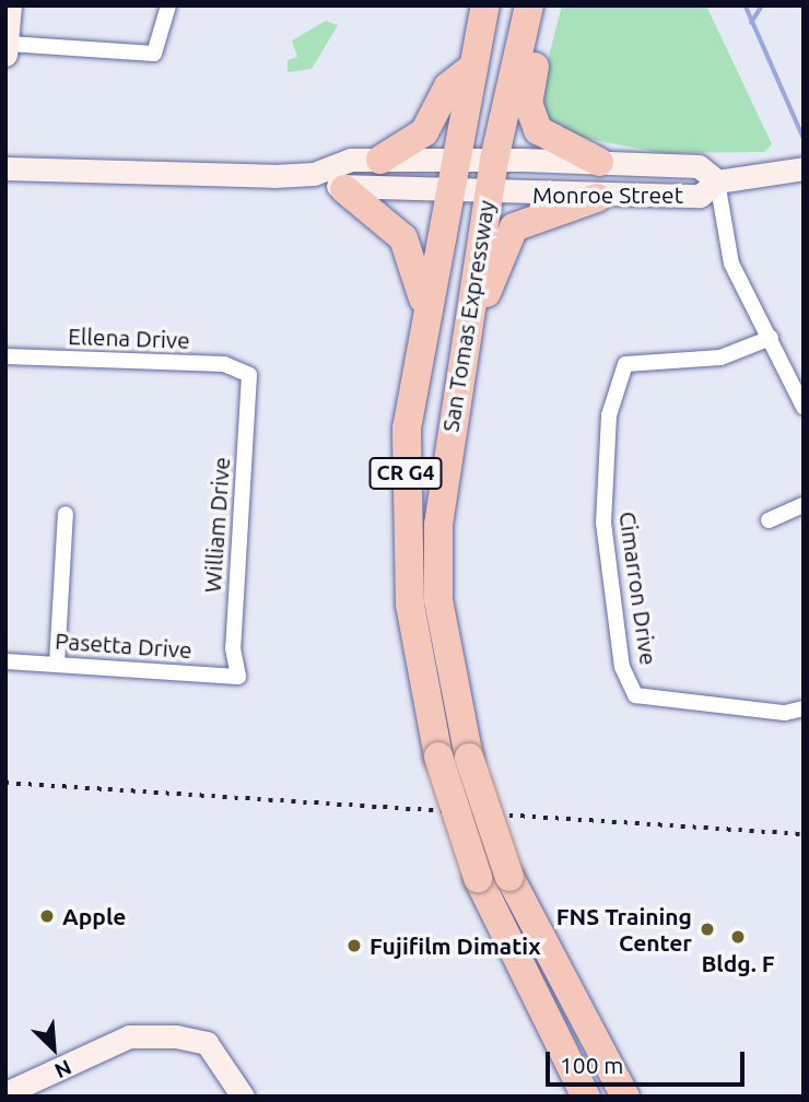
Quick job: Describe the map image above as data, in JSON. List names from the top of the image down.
{
  "streets": {
    "highway": ["San Tomas Expressway", "CR G4"],
    "main road": ["Monroe Street"],
    "street": [
      "Ellena Drive",
      "William Drive",
      "Cimarron Drive",
      "Pasetta Drive"
    ]
  },
  "crossings": [
    ["Monroe Street", "San Tomas Expressway"],
    ["Ellena Drive", "William Drive"],
    ["William Drive", "Pasetta Drive"]
  ],
  "places": [
    "Apple",
    "FNS Training Center",
    "Bldg. F",
    "Fujifilm Dimatix"
  ],
  "scale_bar": "100 m",
  "north": "bottom right"
}
